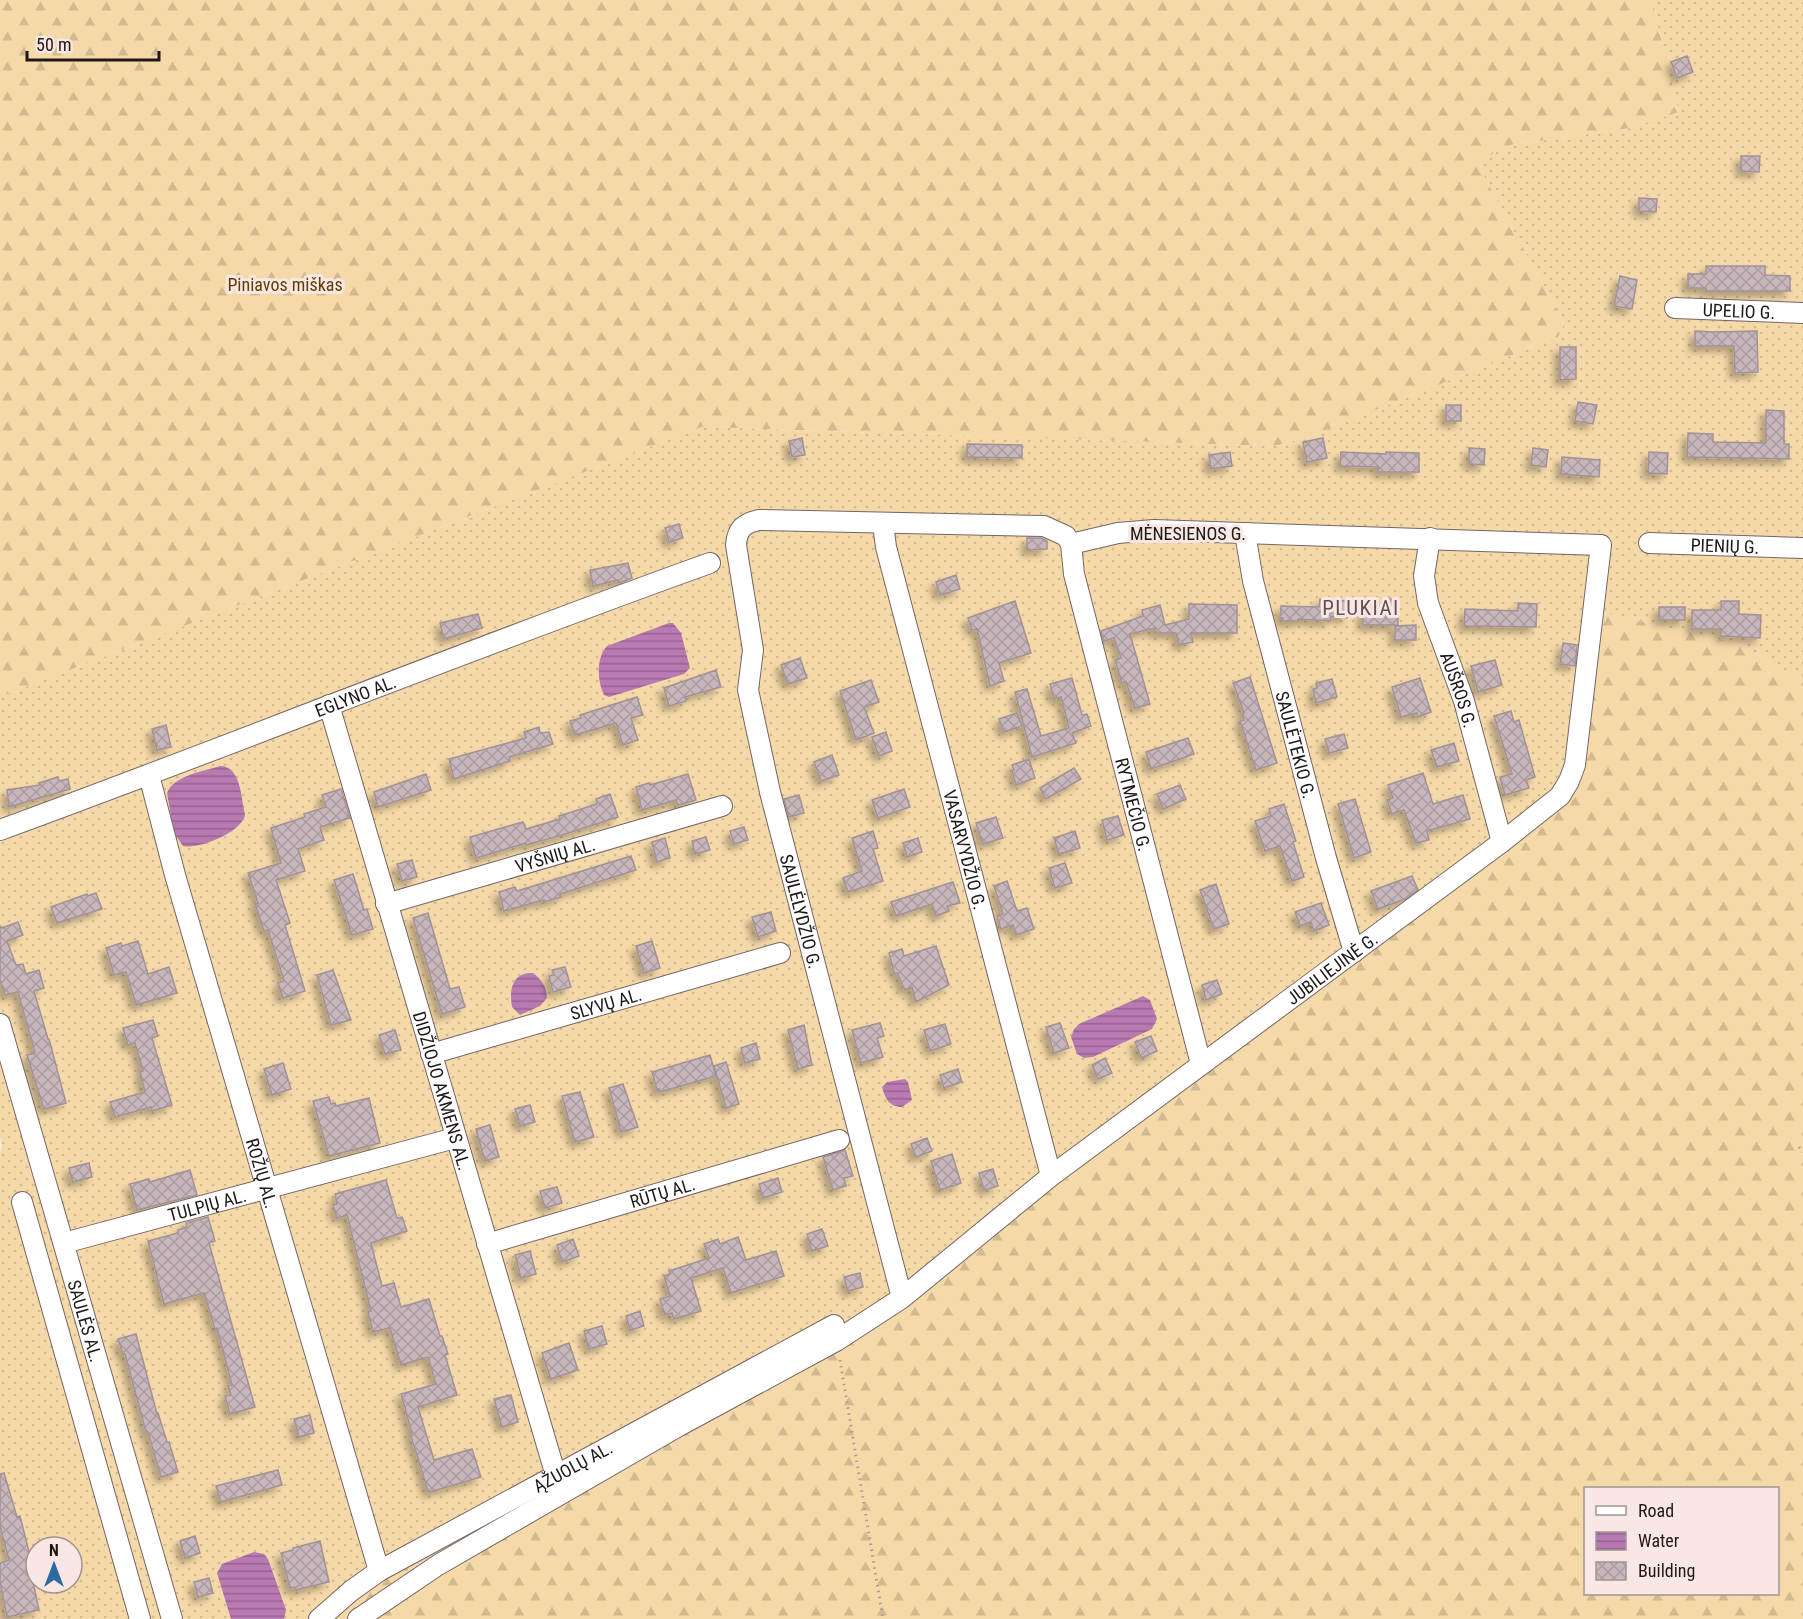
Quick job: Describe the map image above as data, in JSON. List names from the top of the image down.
{
  "streets": {
    "street": [
      "UPELIO G.",
      "MĖNESIENOS G.",
      "PIENIŲ G.",
      "AUŠROS G.",
      "EGLYNO AL.",
      "SAULĖTEKIO G.",
      "RYTMEČIO G.",
      "VASARVYDŽIO G.",
      "VYŠNIŲ AL.",
      "SAULĖLYDŽIO G.",
      "JUBILIEJINĖ G.",
      "SLYVŲ AL.",
      "DIDŽIOJO AKMENS AL.",
      "ROŽIŲ AL.",
      "RŪTŲ AL.",
      "TULPIŲ AL.",
      "SAULĖS AL.",
      "ĄŽUOLŲ AL."
    ]
  },
  "crossings": [
    ["MĖNESIENOS G.", "AUŠROS G."],
    ["MĖNESIENOS G.", "SAULĖTEKIO G."],
    ["MĖNESIENOS G.", "RYTMEČIO G."],
    ["MĖNESIENOS G.", "JUBILIEJINĖ G."],
    ["AUŠROS G.", "JUBILIEJINĖ G."],
    ["EGLYNO AL.", "DIDŽIOJO AKMENS AL."],
    ["EGLYNO AL.", "ROŽIŲ AL."],
    ["SAULĖTEKIO G.", "JUBILIEJINĖ G."],
    ["RYTMEČIO G.", "JUBILIEJINĖ G."],
    ["VASARVYDŽIO G.", "SAULĖLYDŽIO G."],
    ["VASARVYDŽIO G.", "JUBILIEJINĖ G."],
    ["VYŠNIŲ AL.", "DIDŽIOJO AKMENS AL."],
    ["SAULĖLYDŽIO G.", "JUBILIEJINĖ G."],
    ["JUBILIEJINĖ G.", "ĄŽUOLŲ AL."],
    ["SLYVŲ AL.", "DIDŽIOJO AKMENS AL."],
    ["DIDŽIOJO AKMENS AL.", "RŪTŲ AL."],
    ["DIDŽIOJO AKMENS AL.", "TULPIŲ AL."],
    ["DIDŽIOJO AKMENS AL.", "ĄŽUOLŲ AL."],
    ["ROŽIŲ AL.", "TULPIŲ AL."],
    ["ROŽIŲ AL.", "ĄŽUOLŲ AL."],
    ["TULPIŲ AL.", "SAULĖS AL."]
  ],
  "districts": ["PLUKIAI"],
  "parks": ["Piniavos miškas"],
  "legend": ["Road", "Water", "Building"],
  "scale_bar": "50 m",
  "north": "top"
}
